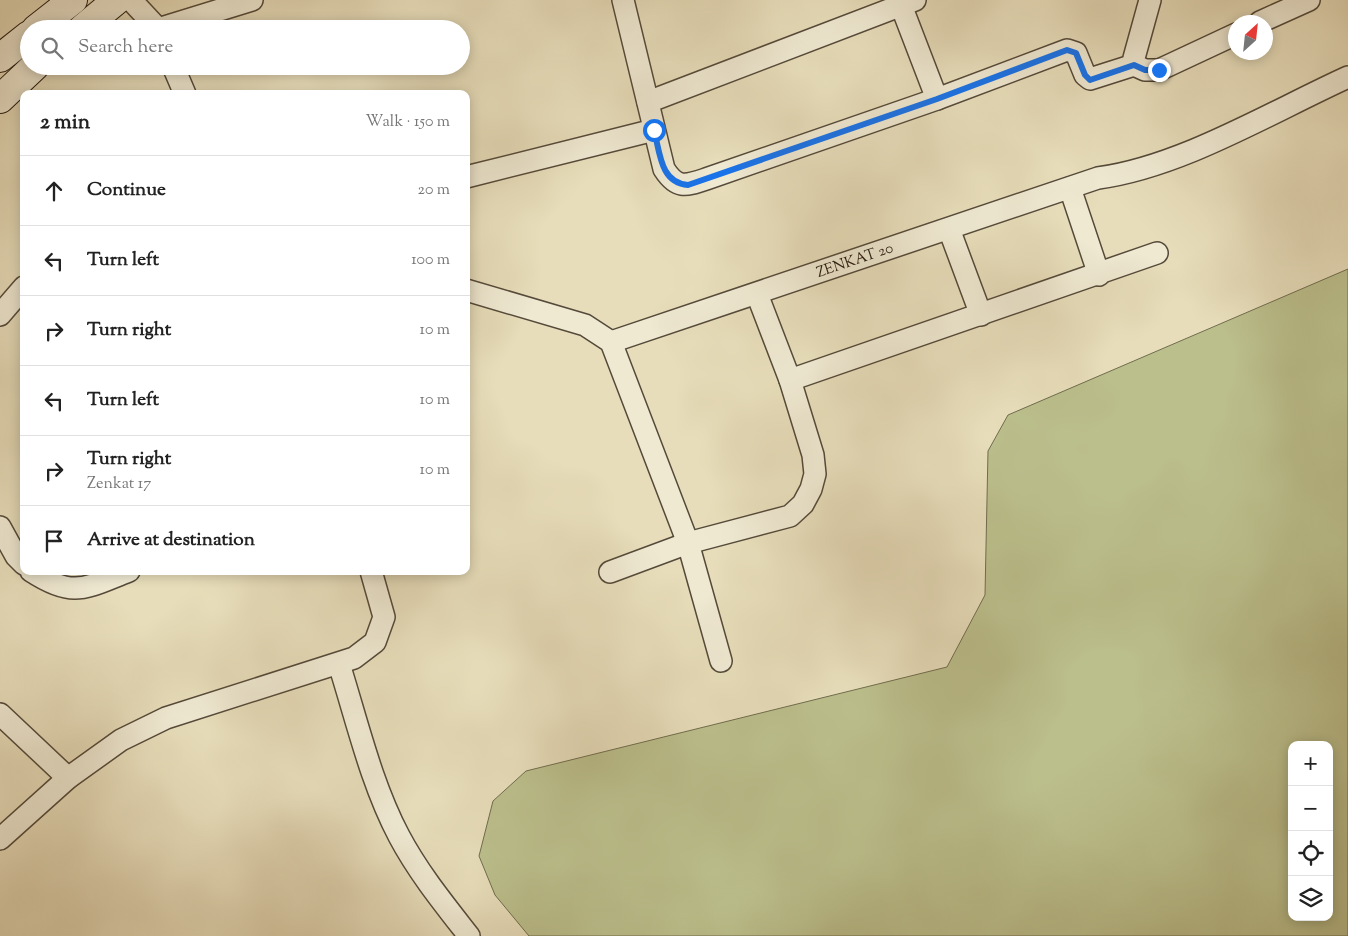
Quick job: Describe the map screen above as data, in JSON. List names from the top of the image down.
{
  "streets": {
    "street": ["ZENKAT 20"]
  },
  "north": "top right",
  "page": {
    "search": "Search here",
    "heading": ["2 min", "Walk · 150 m"],
    "list": [
      ["Continue", "20 m"],
      ["Turn left", "100 m"],
      ["Turn right", "10 m"],
      ["Turn left", "10 m"],
      ["Turn right", "Zenkat 17", "10 m"],
      "Arrive at destination"
    ],
    "map_buttons": ["+", "−"]
  }
}
